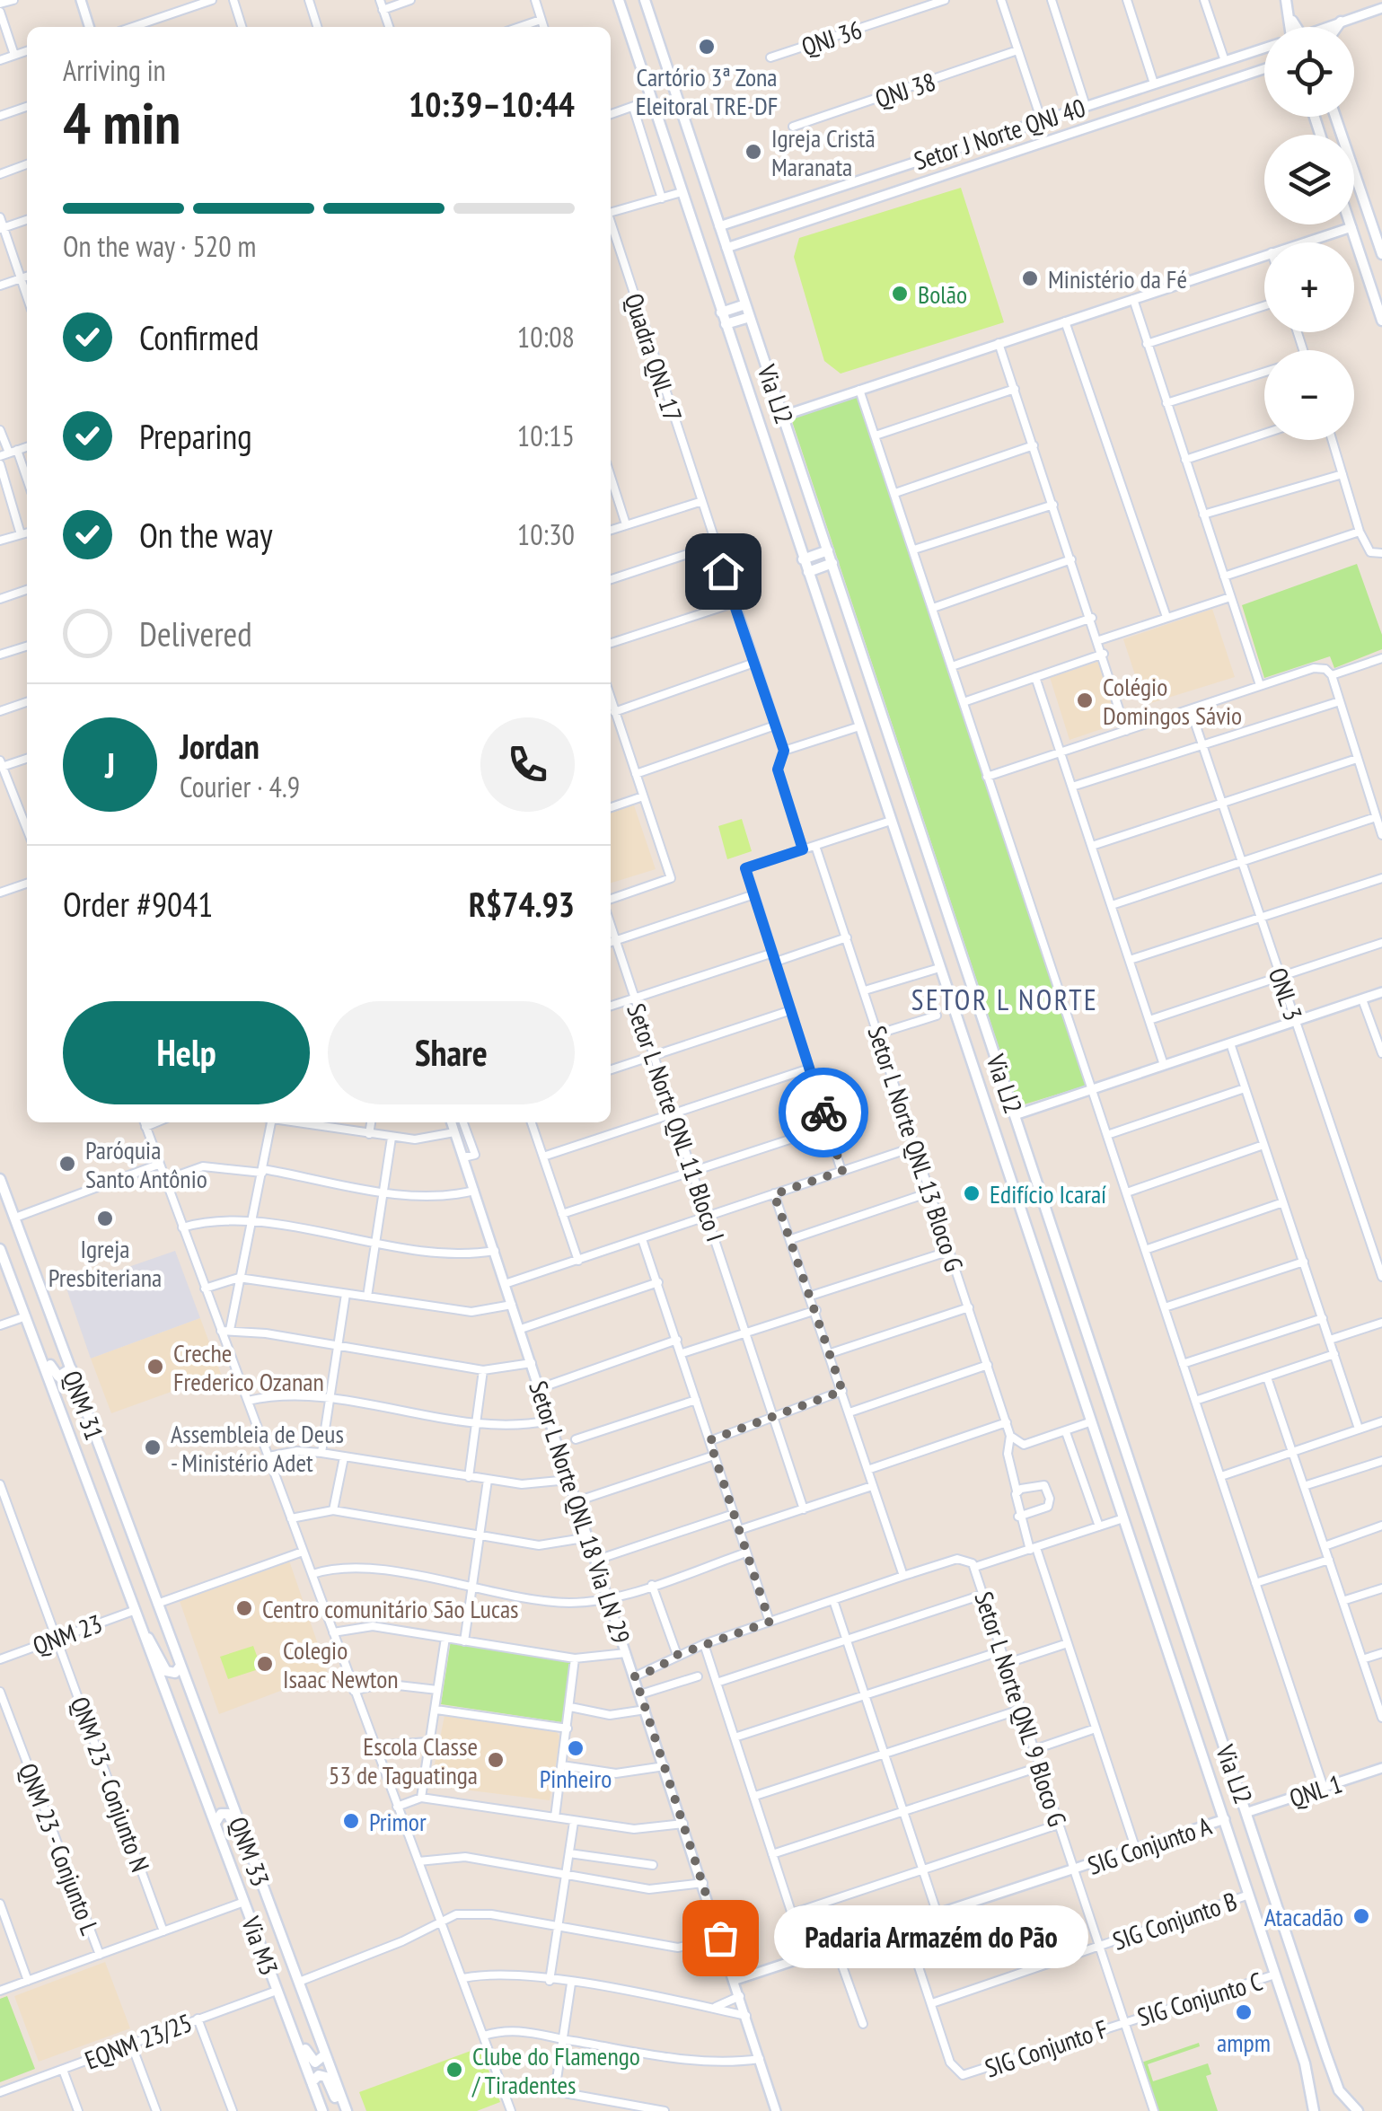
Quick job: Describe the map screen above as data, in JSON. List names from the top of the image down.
{
  "streets": {
    "main road": [
      "Via LJ2",
      "QNM 31",
      "QNM 33",
      "Via M3"
    ],
    "street": [
      "QNJ 36",
      "QNJ 38",
      "Setor J Norte QNJ 40",
      "Quadra QNL 17",
      "ONL 3",
      "Setor L Norte QNL 11 Bloco I",
      "Setor L Norte QNL 13 Bloco G",
      "Setor L Norte QNL 18 Via LN 29",
      "QNM 23",
      "Setor L Norte QNL 9 Bloco G",
      "QNM 23 - Conjunto N",
      "QNL 1",
      "SIG Conjunto A",
      "QNM 23 - Conjunto L",
      "SIG Conjunto B",
      "SIG Conjunto C",
      "EQNM 23/25",
      "SIG Conjunto F"
    ]
  },
  "crossings": [
    ["Setor J Norte QNJ 40", "Via LJ2"],
    ["Via LJ2", "QNL 1"],
    ["Via LJ2", "SIG Conjunto A"],
    ["Via LJ2", "SIG Conjunto B"],
    ["Via LJ2", "SIG Conjunto C"],
    ["QNM 31", "QNM 33"],
    ["Setor L Norte QNL 18 Via LN 29", "SIG Conjunto A"],
    ["QNM 23", "QNM 23 - Conjunto N"],
    ["Setor L Norte QNL 9 Bloco G", "SIG Conjunto A"],
    ["Setor L Norte QNL 9 Bloco G", "SIG Conjunto B"],
    ["Setor L Norte QNL 9 Bloco G", "SIG Conjunto C"],
    ["Setor L Norte QNL 9 Bloco G", "SIG Conjunto F"],
    ["SIG Conjunto B", "SIG Conjunto F"],
    ["Via M3", "EQNM 23/25"],
    ["SIG Conjunto C", "SIG Conjunto F"]
  ],
  "districts": ["SETOR L NORTE"],
  "places": [
    "Cartório 3ª Zona Eleitoral TRE-DF",
    "Igreja Cristã Maranata",
    "Ministério da Fé",
    "Bolão",
    "Colégio Domingos Sávio",
    "Paróquia Santo Antônio",
    "Edifício Icaraí",
    "Igreja Presbiteriana",
    "Creche Frederico Ozanan",
    "Assembleia de Deus - Ministério Adet",
    "Centro comunitário São Lucas",
    "Colegio Isaac Newton",
    "Pinheiro",
    "Escola Classe 53 de Taguatinga",
    "Primor",
    "Atacadão",
    "Padaria Armazém do Pão",
    "ampm",
    "Clube do Flamengo / Tiradentes"
  ],
  "page": {
    "map_buttons": ["+", "−"],
    "heading": ["4 min", "Arriving in", "10:39–10:44"],
    "panel": [
      "Jordan",
      "Courier · 4.9",
      "Order #9041",
      "R$74.93"
    ],
    "bar": "On the way · 520 m",
    "list": [
      ["Confirmed", "10:08"],
      ["Preparing", "10:15"],
      ["On the way", "10:30"],
      "Delivered"
    ],
    "round": "J",
    "buttons": ["Help", "Share"],
    "bubble": "Padaria Armazém do Pão"
  }
}
